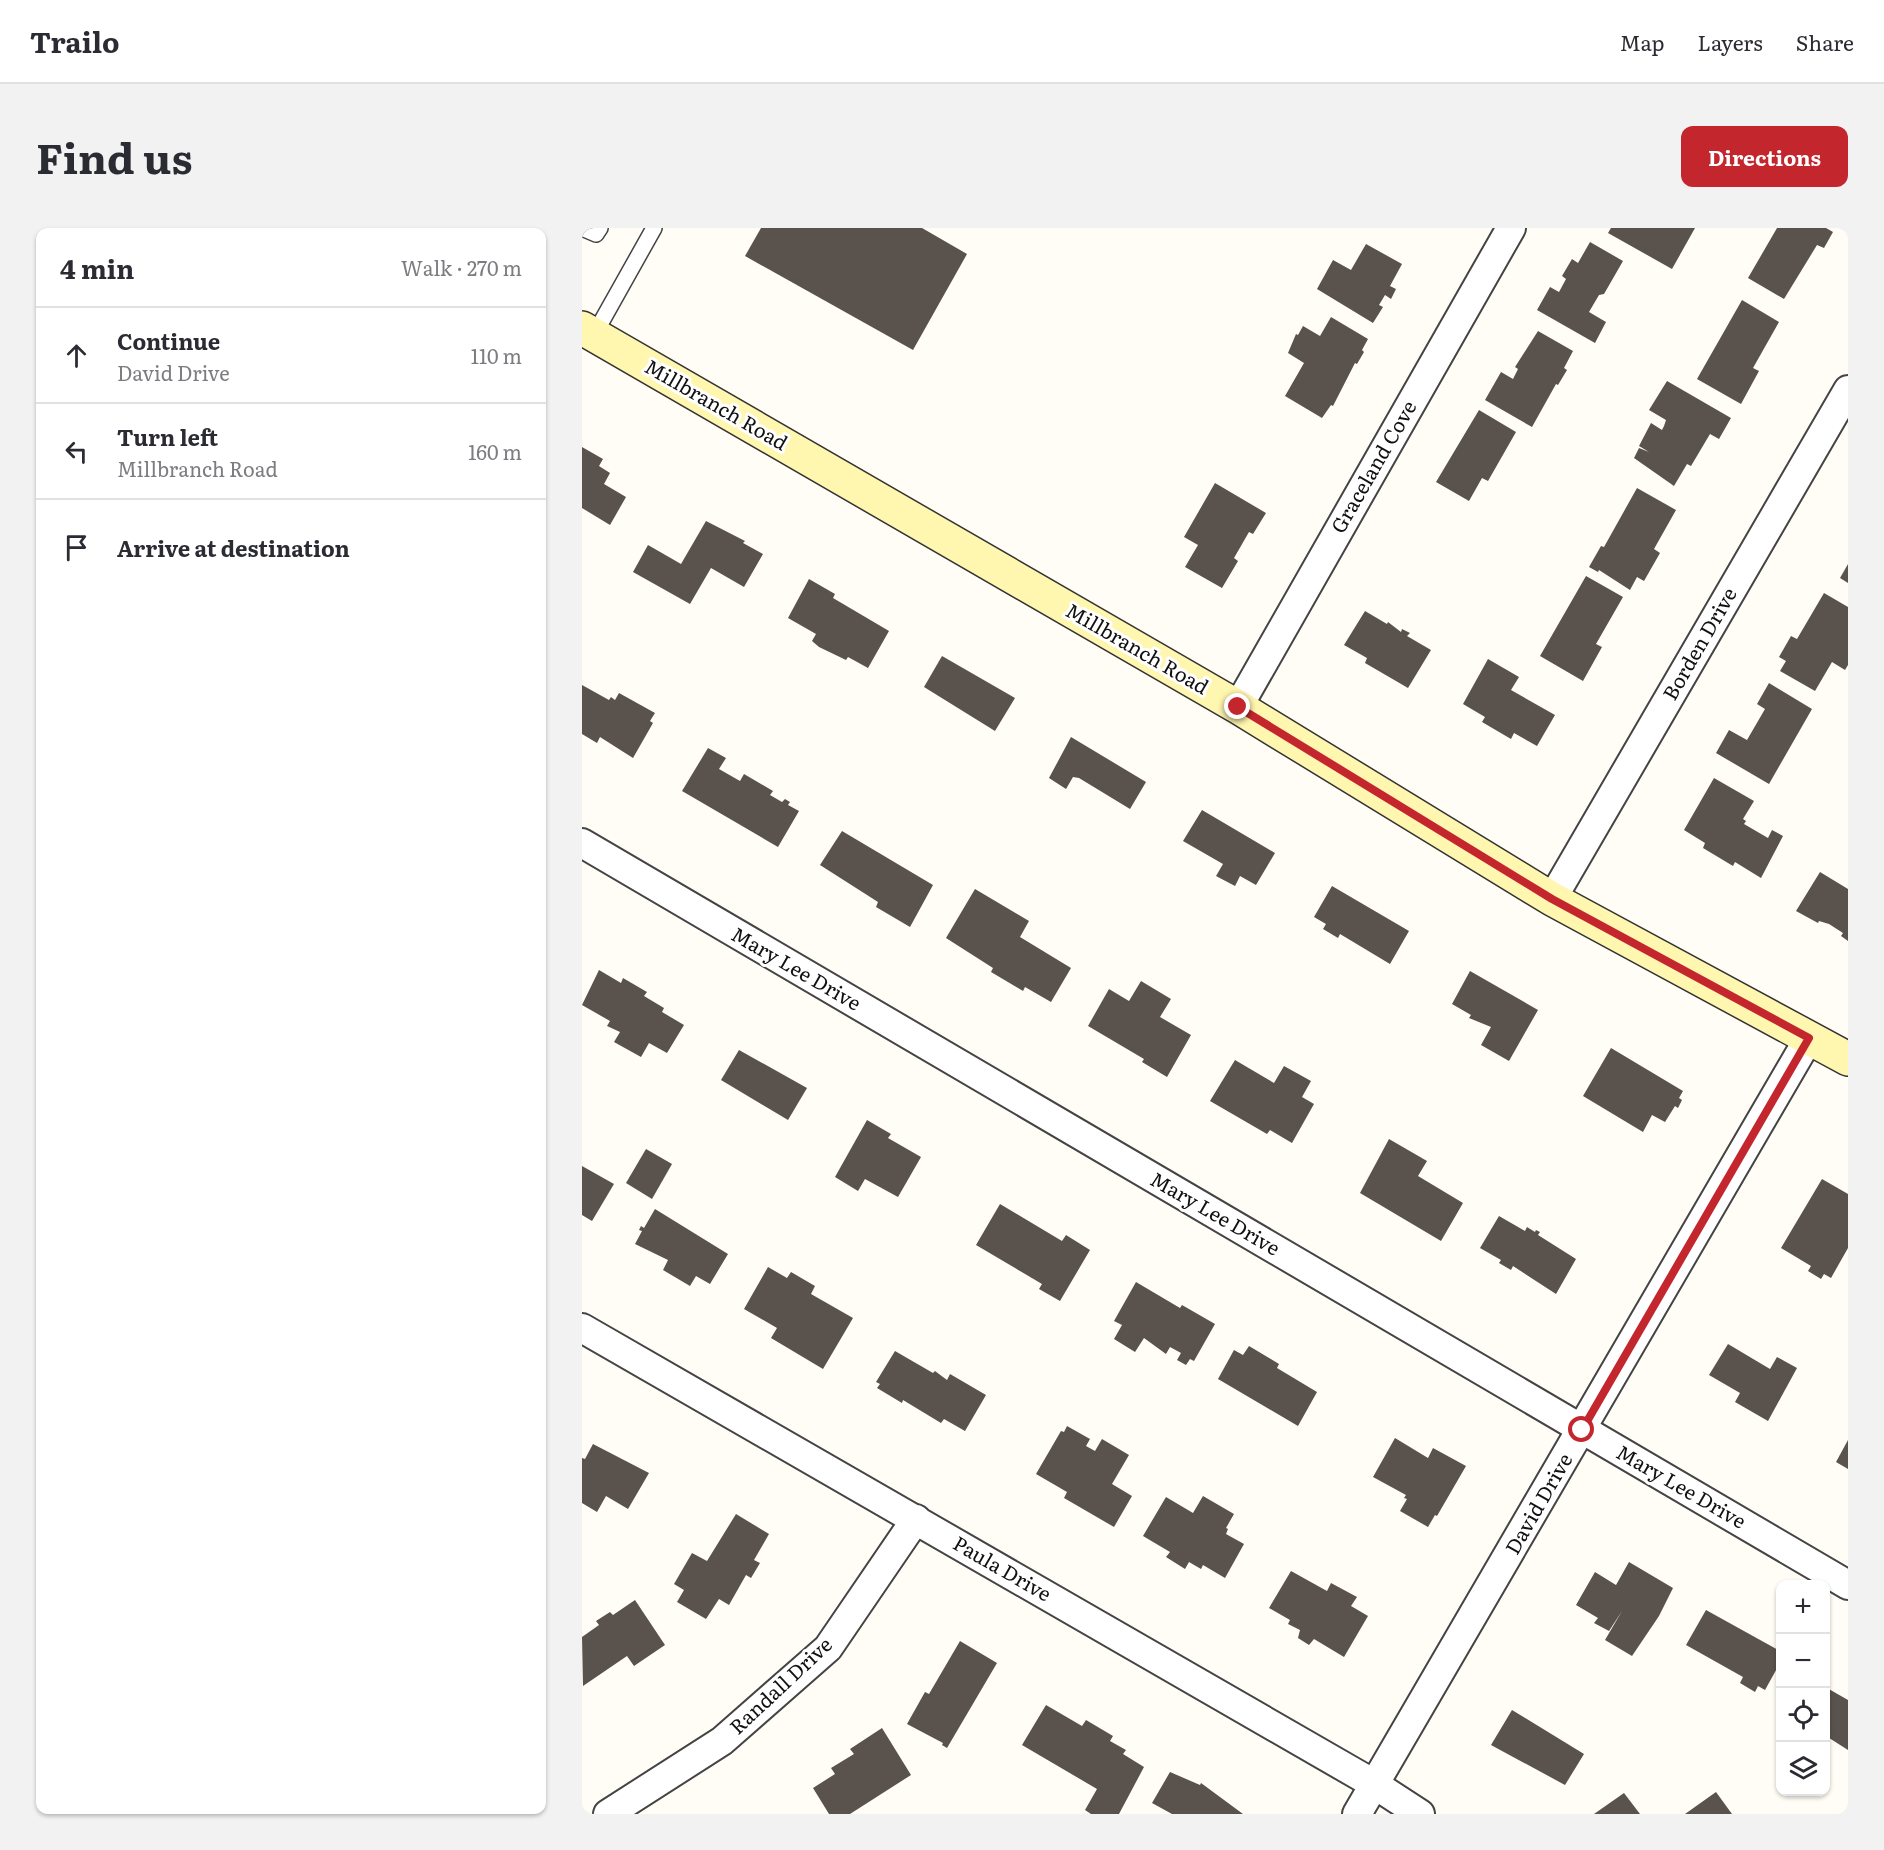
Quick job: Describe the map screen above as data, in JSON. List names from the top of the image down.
{
  "streets": {
    "main road": ["Millbranch Road"],
    "street": [
      "Graceland Cove",
      "Borden Drive",
      "Mary Lee Drive",
      "David Drive",
      "Paula Drive",
      "Randall Drive"
    ]
  },
  "crossings": [
    ["Millbranch Road", "Graceland Cove"],
    ["Millbranch Road", "Borden Drive"],
    ["Millbranch Road", "David Drive"],
    ["Mary Lee Drive", "David Drive"],
    ["David Drive", "Paula Drive"],
    ["Paula Drive", "Randall Drive"]
  ],
  "page": {
    "header": "Trailo",
    "nav": ["Map", "Layers", "Share"],
    "title": "Find us",
    "buttons": "Directions",
    "heading": ["4 min", "Walk · 270 m"],
    "list": [
      ["Continue", "David Drive", "110 m"],
      ["Turn left", "Millbranch Road", "160 m"],
      "Arrive at destination"
    ],
    "map_buttons": ["+", "−"]
  }
}
